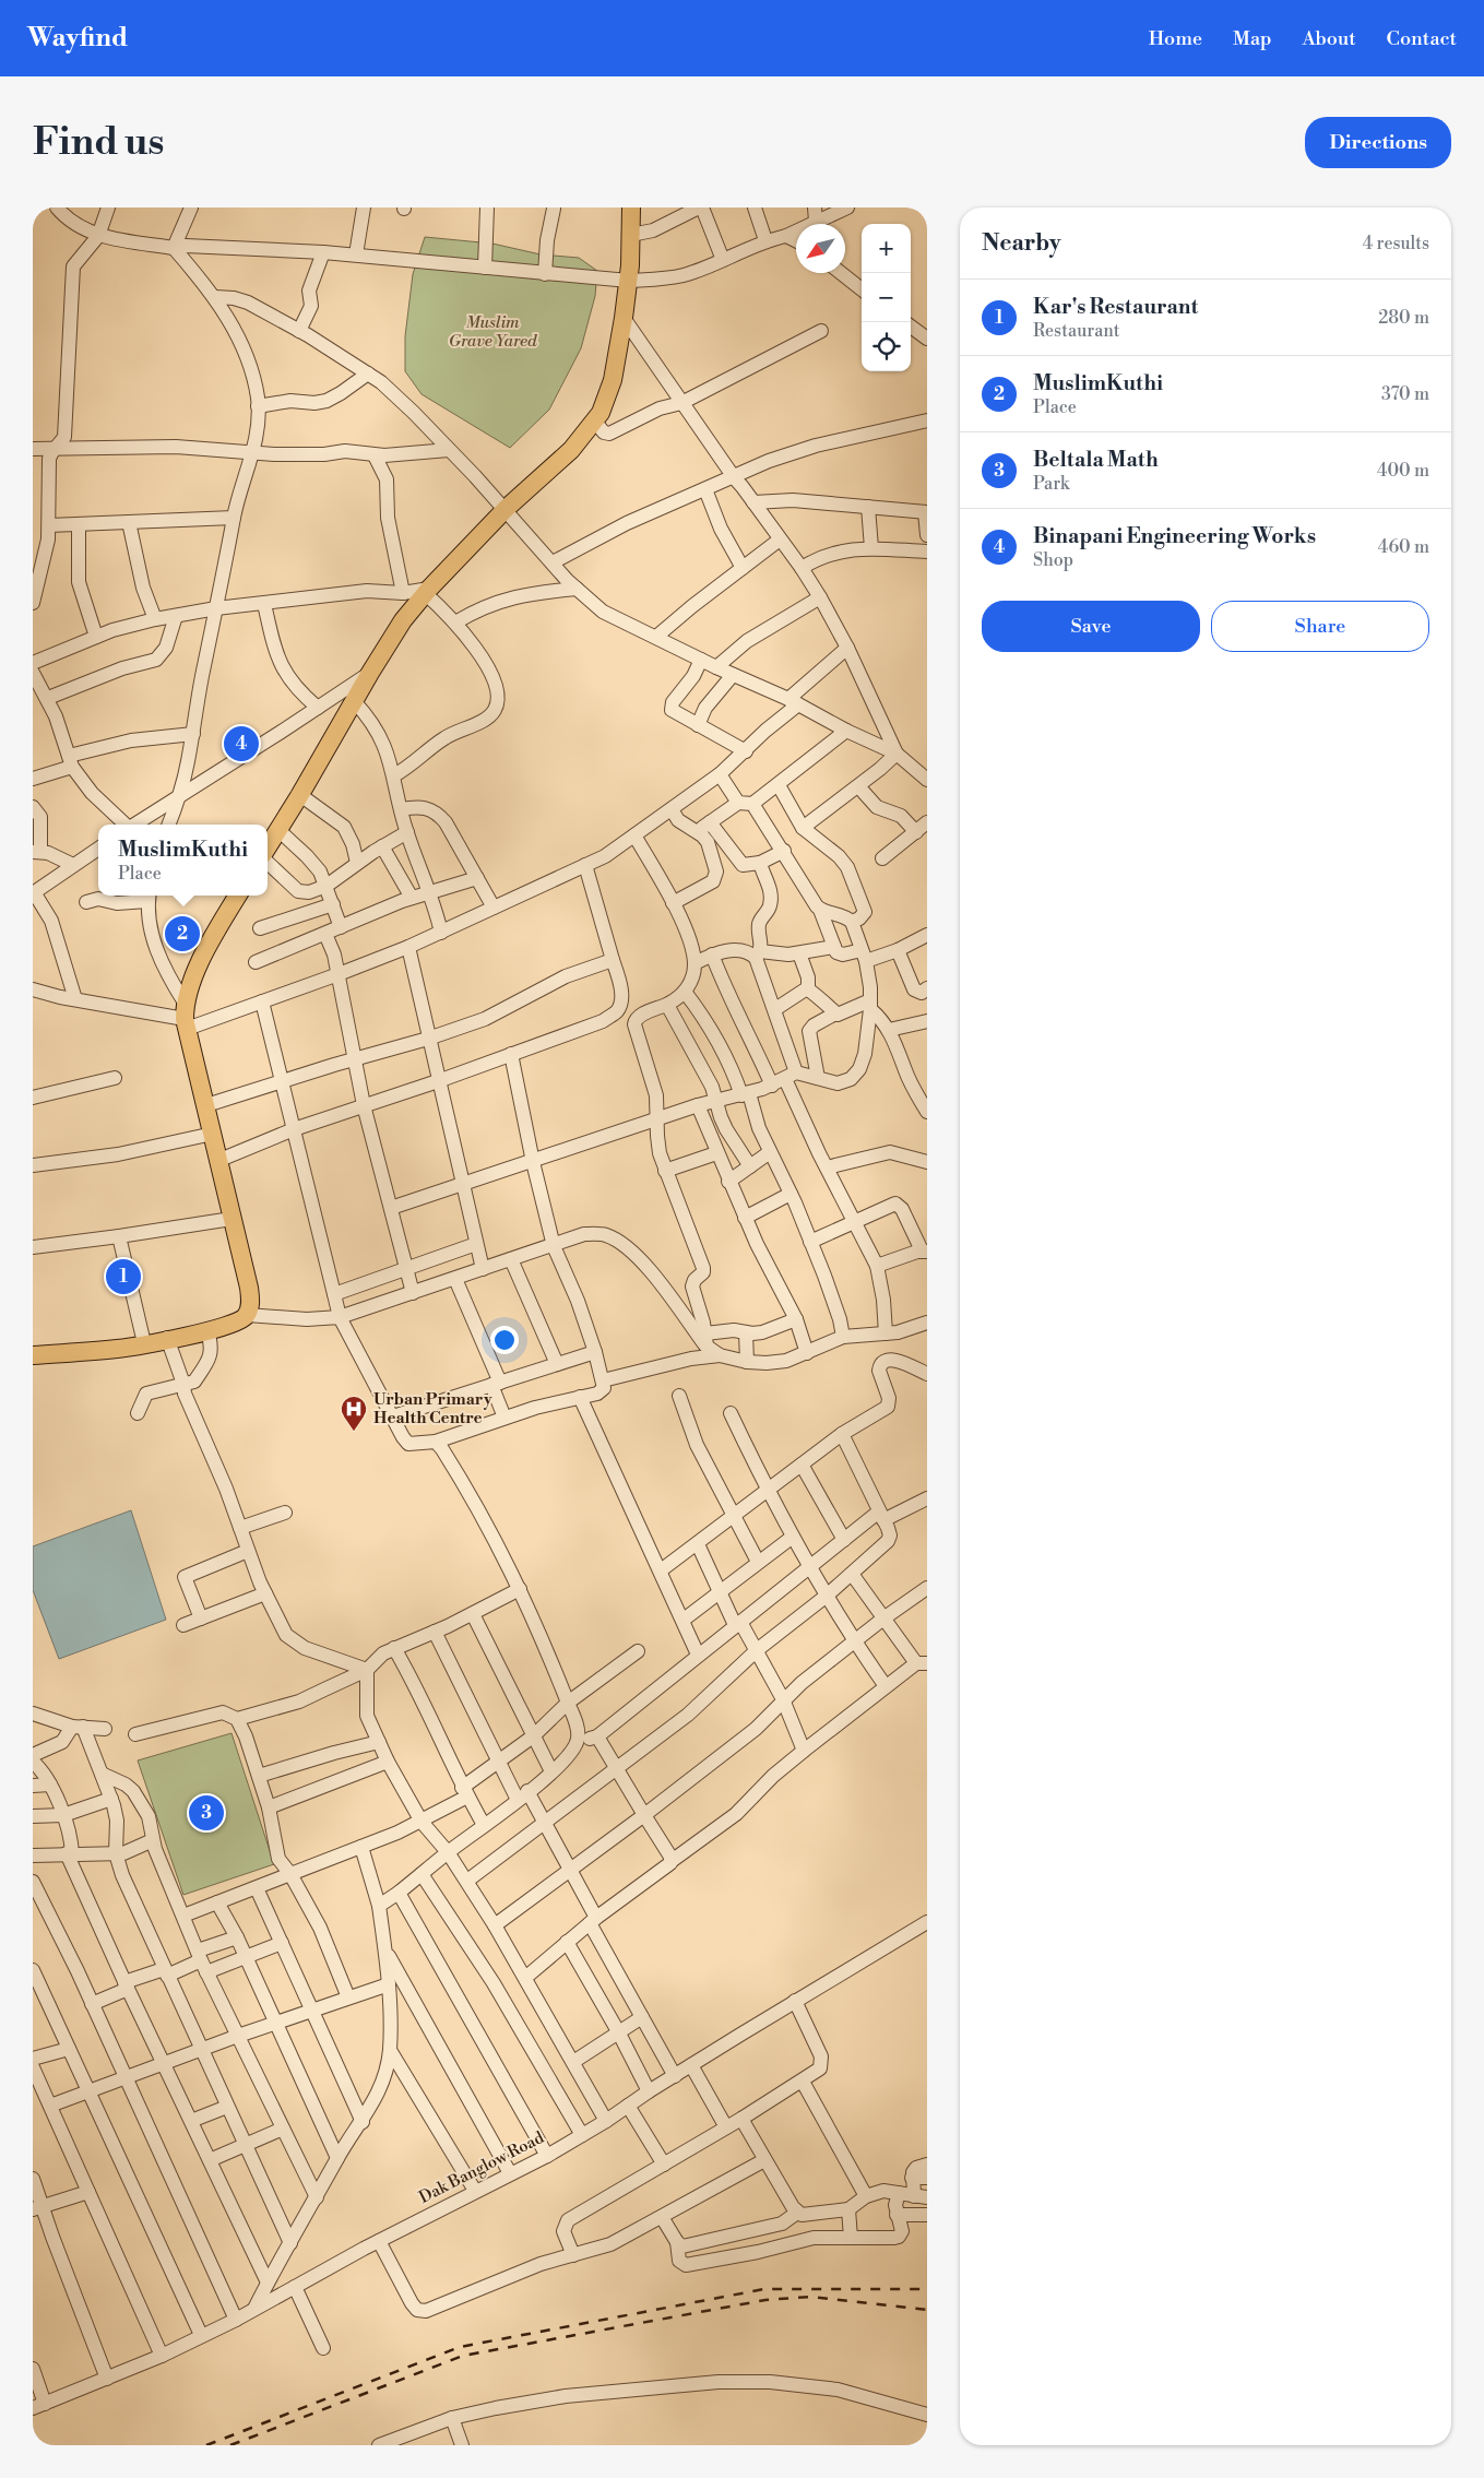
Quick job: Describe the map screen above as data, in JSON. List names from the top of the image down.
{
  "streets": {
    "street": ["Dak Banglow Road"]
  },
  "parks": ["Muslim Grave Yared"],
  "places": {
    "hospital": ["Urban Primary Health Centre"]
  },
  "north": "bottom left",
  "page": {
    "header": "Wayfind",
    "nav": [
      "Home",
      "Map",
      "About",
      "Contact"
    ],
    "buttons": [
      "Directions",
      ["Save", "Share"]
    ],
    "title": "Find us",
    "heading": ["Nearby", "4 results"],
    "map_buttons": ["+", "−"],
    "list": [
      {
        "mark": "1",
        "name": "Kar's Restaurant",
        "note": "Restaurant",
        "value": "280 m"
      },
      {
        "mark": "2",
        "name": "MuslimKuthi",
        "note": "Place",
        "value": "370 m"
      },
      {
        "mark": "3",
        "name": "Beltala Math",
        "note": "Park",
        "value": "400 m"
      },
      {
        "mark": "4",
        "name": "Binapani Engineering Works",
        "note": "Shop",
        "value": "460 m"
      }
    ],
    "pins": [
      "4",
      "2",
      "1",
      "3"
    ],
    "popup": ["MuslimKuthi", "Place"]
  }
}
